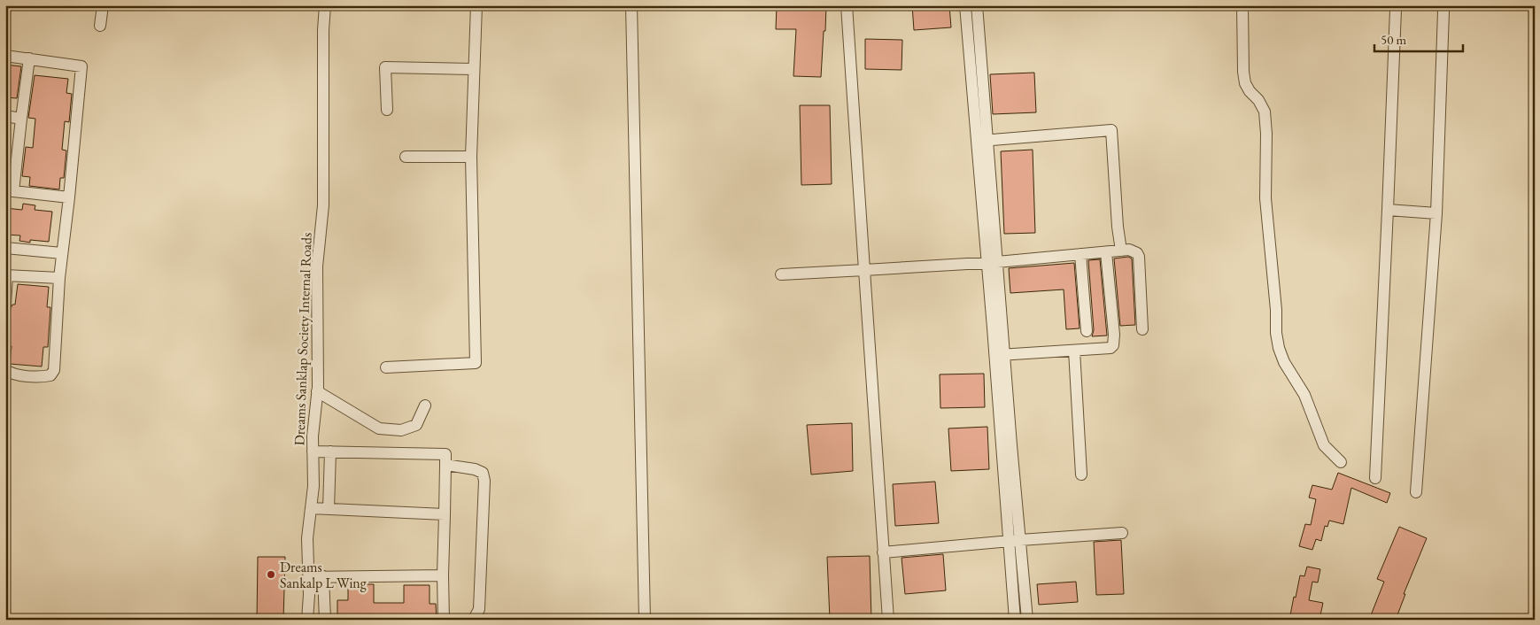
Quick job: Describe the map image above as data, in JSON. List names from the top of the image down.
{
  "streets": {
    "street": ["Dreams Sanklap Society Internal Roads"]
  },
  "places": ["Dreams Sankalp L Wing"],
  "scale_bar": "50 m"
}
